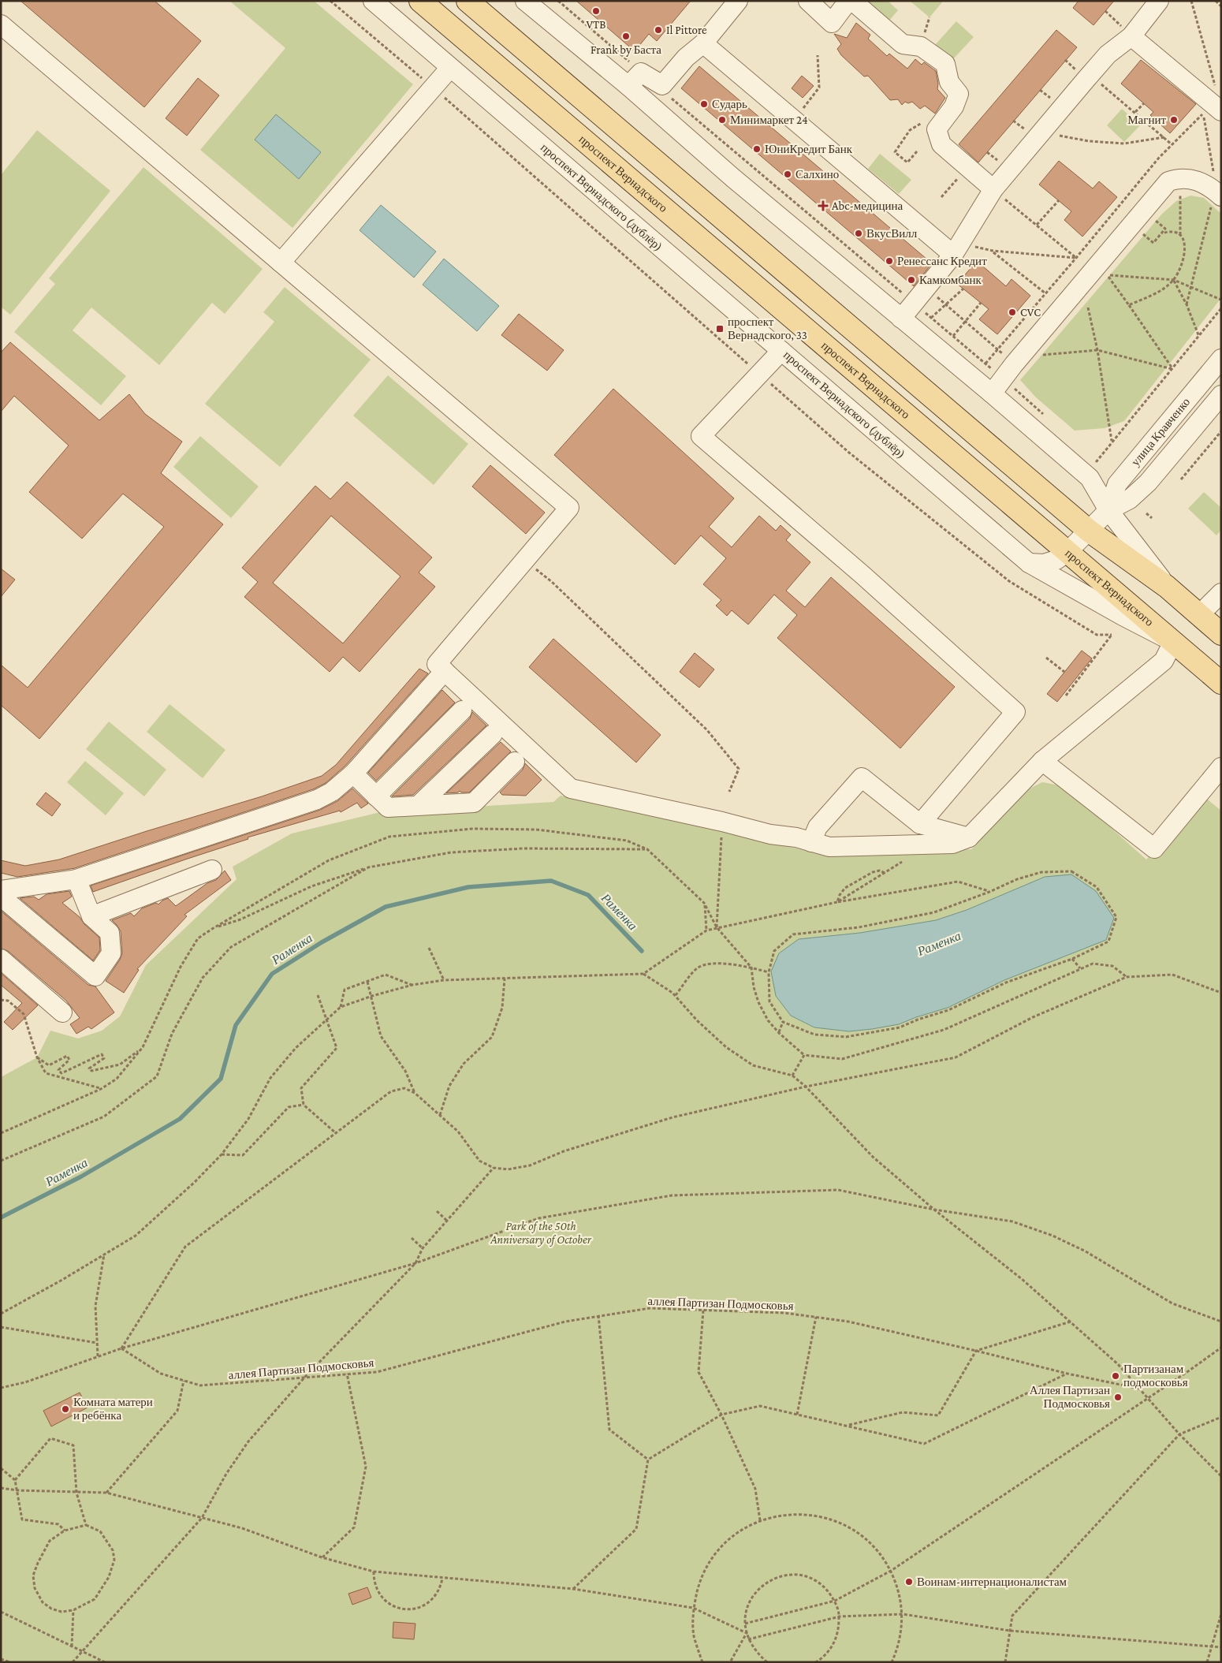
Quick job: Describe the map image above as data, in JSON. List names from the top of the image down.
{
  "streets": {
    "main road": ["проспект Вернадского"],
    "street": ["проспект Вернадского (дублёр)", "улица Кравченко"],
    "path": ["аллея Партизан Подмосковья"]
  },
  "crossings": [
    ["проспект Вернадского", "проспект Вернадского (дублёр)"],
    ["проспект Вернадского", "улица Кравченко"],
    ["проспект Вернадского (дублёр)", "улица Кравченко"]
  ],
  "water": ["Раменка"],
  "parks": ["Park of the 50th Anniversary of October"],
  "places": {
    "other": [
      "VTB",
      "Il Pittore",
      "Frank by Баста",
      "Сударь",
      "Минимаркет 24",
      "Магнит",
      "ЮниКредит Банк",
      "Салхино",
      "ВкусВилл",
      "Ренессанс Кредит",
      "Камкомбанк",
      "CVC",
      "Партизанам подмосковья",
      "Аллея Партизан Подмосковья",
      "Комната матери и ребёнка",
      "Воинам-интернационалистам"
    ],
    "health": ["Abc-медицина"],
    "transit": ["проспект Вернадского, 33"]
  }
}
